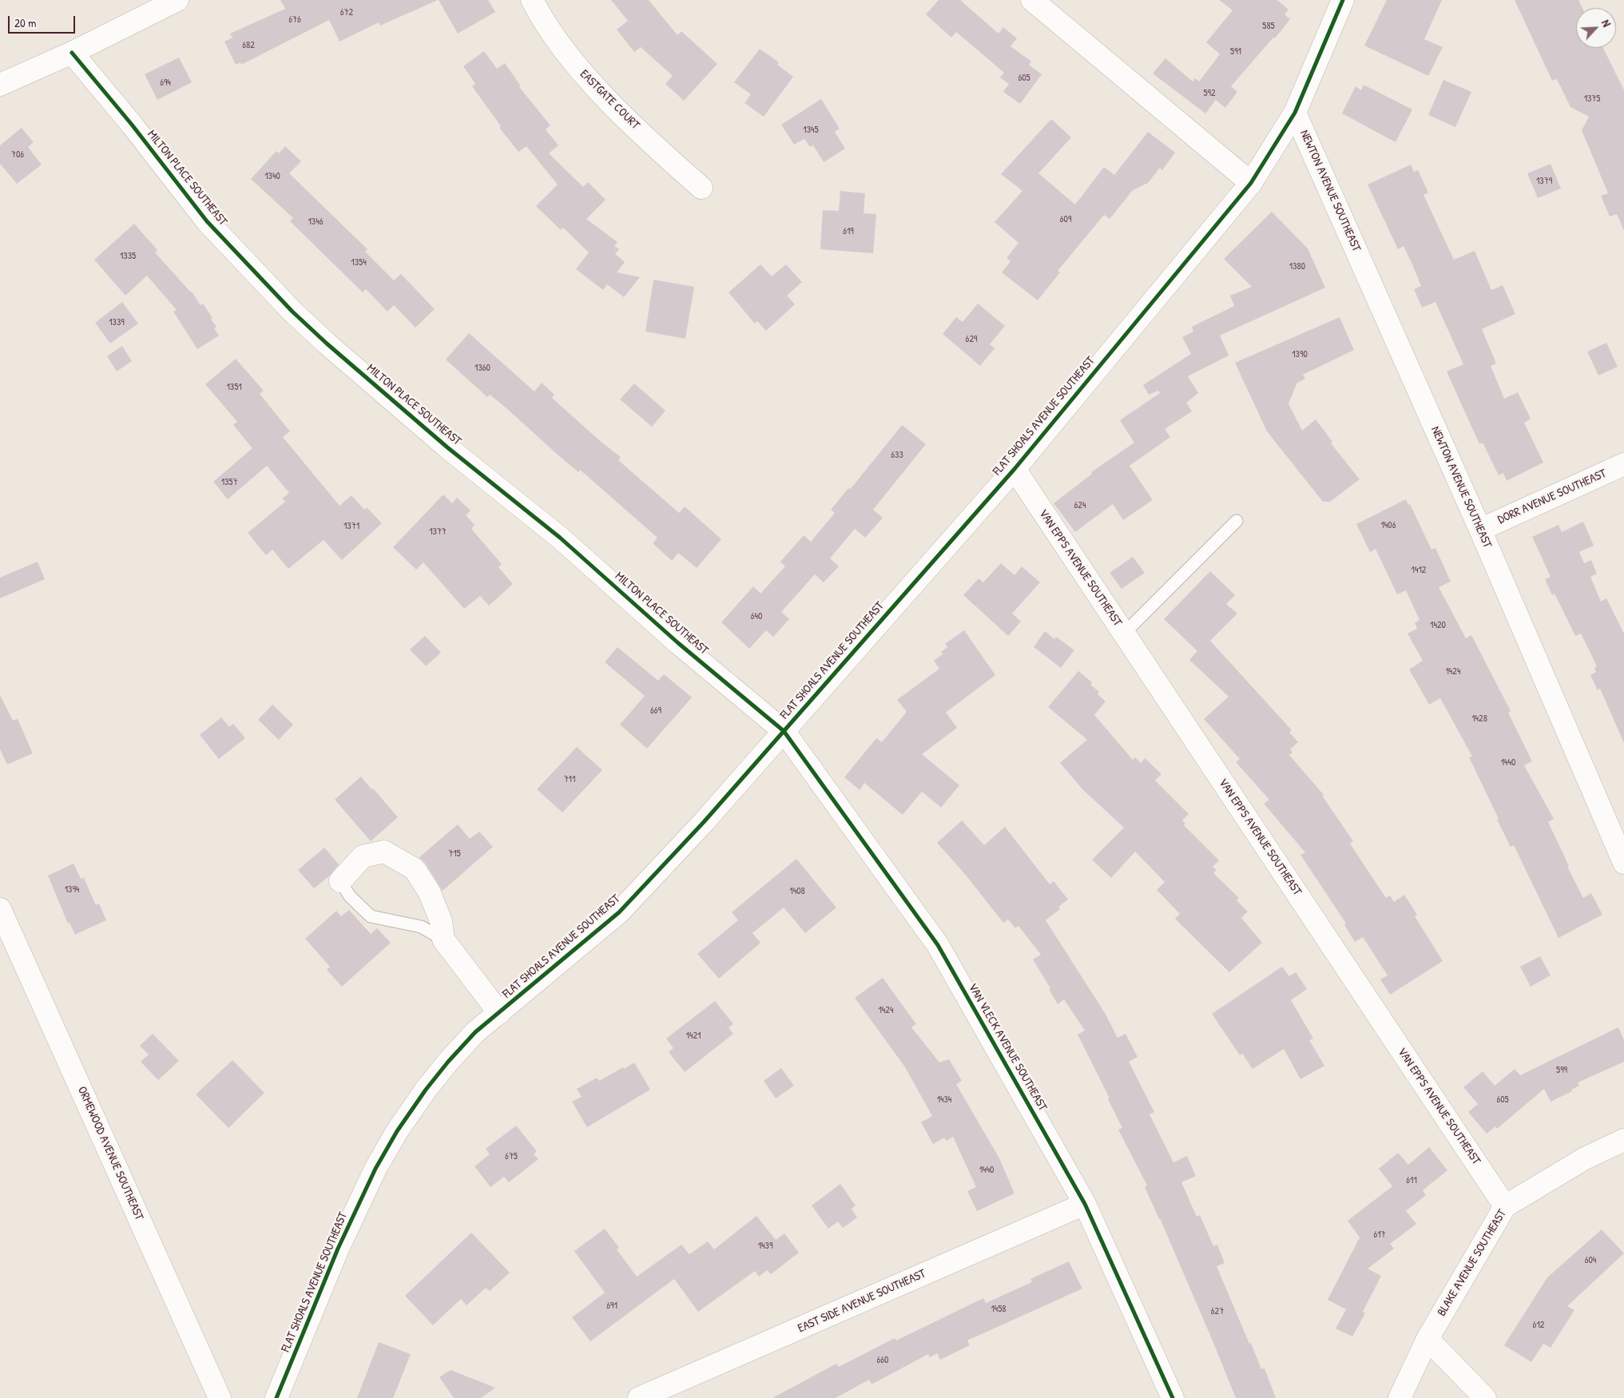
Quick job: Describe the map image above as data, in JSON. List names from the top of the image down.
{
  "streets": {
    "street": [
      "EASTGATE COURT",
      "MILTON PLACE SOUTHEAST",
      "NEWTON AVENUE SOUTHEAST",
      "FLAT SHOALS AVENUE SOUTHEAST",
      "DORR AVENUE SOUTHEAST",
      "VAN EPPS AVENUE SOUTHEAST",
      "VAN VLECK AVENUE SOUTHEAST",
      "ORMEWOOD AVENUE SOUTHEAST",
      "BLAKE AVENUE SOUTHEAST",
      "EAST SIDE AVENUE SOUTHEAST"
    ]
  },
  "crossings": [
    ["MILTON PLACE SOUTHEAST", "FLAT SHOALS AVENUE SOUTHEAST"],
    ["MILTON PLACE SOUTHEAST", "VAN VLECK AVENUE SOUTHEAST"],
    ["NEWTON AVENUE SOUTHEAST", "FLAT SHOALS AVENUE SOUTHEAST"],
    ["NEWTON AVENUE SOUTHEAST", "DORR AVENUE SOUTHEAST"],
    ["FLAT SHOALS AVENUE SOUTHEAST", "VAN EPPS AVENUE SOUTHEAST"],
    ["FLAT SHOALS AVENUE SOUTHEAST", "VAN VLECK AVENUE SOUTHEAST"],
    ["VAN EPPS AVENUE SOUTHEAST", "BLAKE AVENUE SOUTHEAST"],
    ["VAN VLECK AVENUE SOUTHEAST", "EAST SIDE AVENUE SOUTHEAST"]
  ],
  "house_numbers": [
    "672",
    "676",
    "585",
    "682",
    "591",
    "605",
    "694",
    "592",
    "1375",
    "1345",
    "706",
    "1340",
    "1379",
    "609",
    "1346",
    "619",
    "1335",
    "1354",
    "1380",
    "1339",
    "629",
    "1390",
    "1360",
    "1351",
    "633",
    "1357",
    "624",
    "1406",
    "1371",
    "1377",
    "1412",
    "640",
    "1420",
    "1424",
    "669",
    "1428",
    "1440",
    "711",
    "715",
    "1394",
    "1408",
    "1424",
    "1421",
    "599",
    "1434",
    "605",
    "675",
    "1440",
    "611",
    "617",
    "1439",
    "604",
    "691",
    "1458",
    "627",
    "612",
    "660"
  ],
  "scale_bar": "20 m",
  "north": "top right"
}
